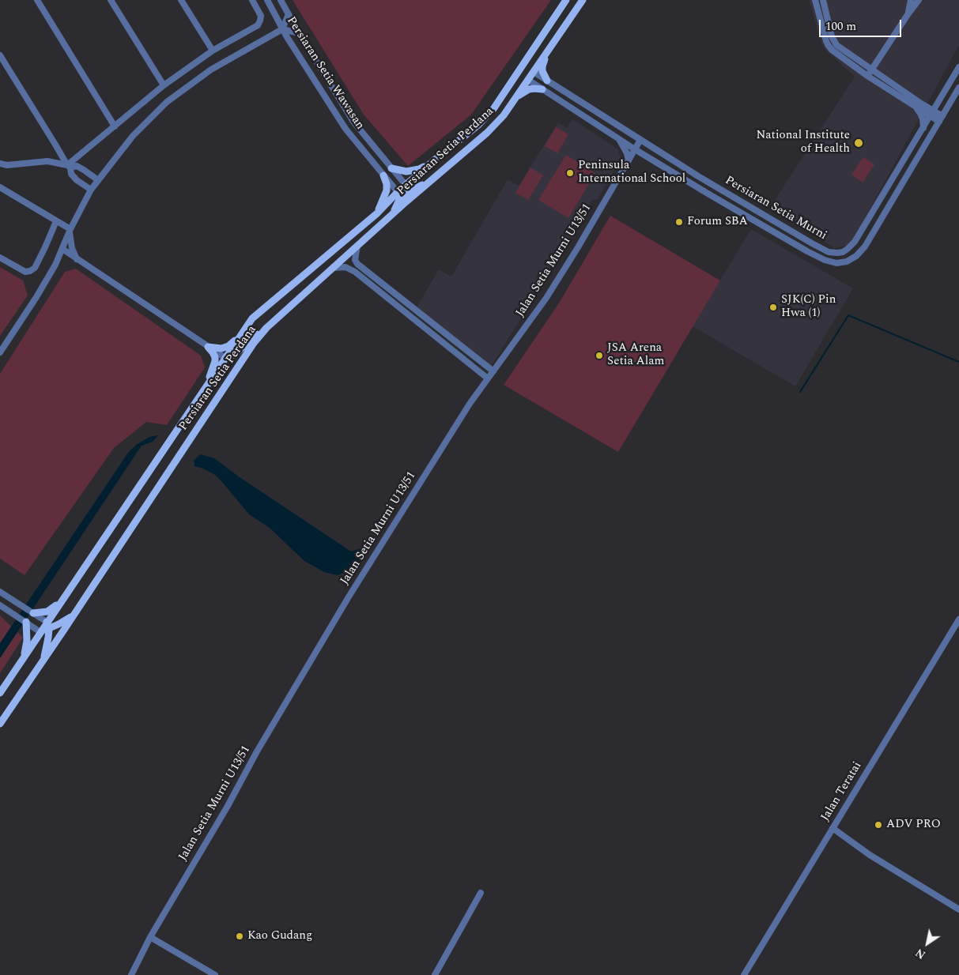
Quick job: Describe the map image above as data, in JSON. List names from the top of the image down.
{
  "streets": {
    "main road": ["Persiaran Setia Perdana"],
    "street": [
      "Persiaran Setia Wawasan",
      "Persiaran Setia Murni",
      "Jalan Setia Murni U13/51",
      "Jalan Teratai"
    ]
  },
  "crossings": [
    ["Persiaran Setia Wawasan", "Persiaran Setia Perdana"],
    ["Persiaran Setia Perdana", "Persiaran Setia Murni"],
    ["Persiaran Setia Murni", "Jalan Setia Murni U13/51"]
  ],
  "places": [
    "National Institute of Health",
    "Peninsula International School",
    "Forum SBA",
    "SJK(C) Pin Hwa (1)",
    "JSA Arena Setia Alam",
    "ADV PRO",
    "Kao Gudang"
  ],
  "scale_bar": "100 m",
  "north": "bottom left"
}
